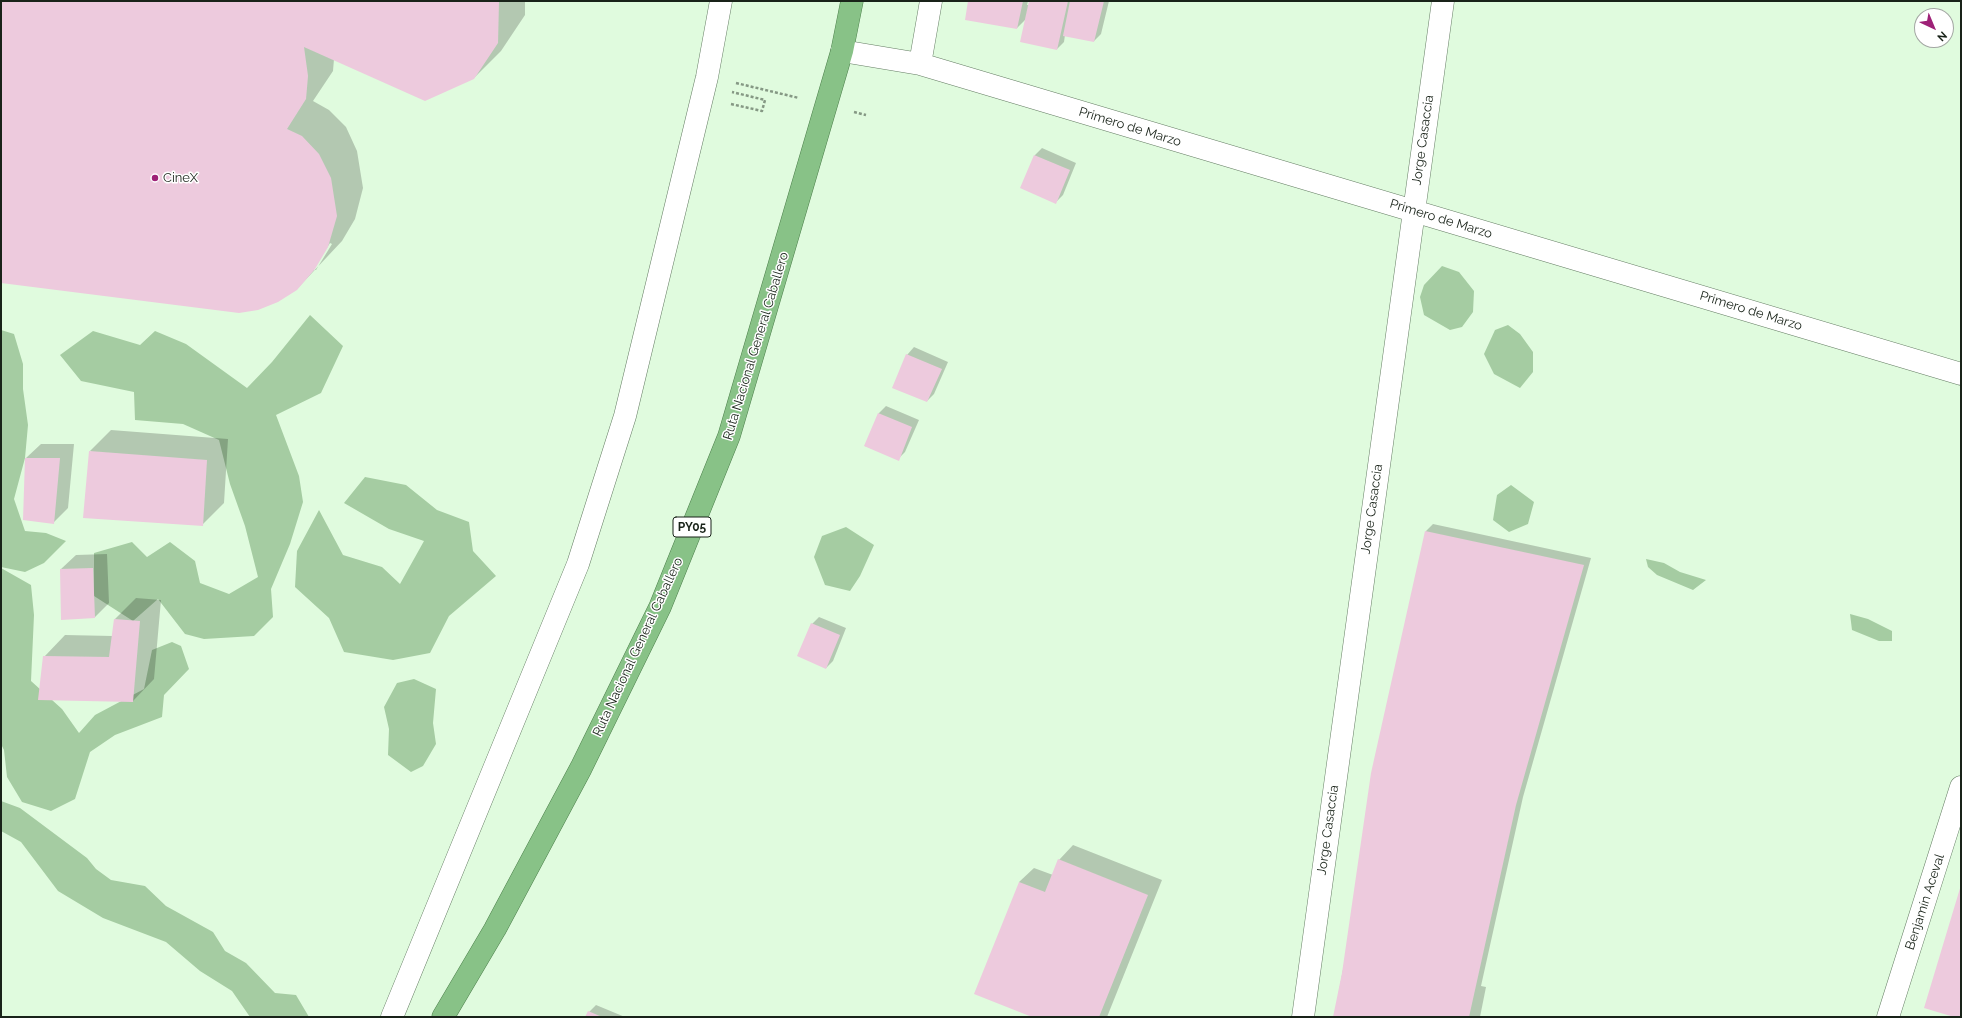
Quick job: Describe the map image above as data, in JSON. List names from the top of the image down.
{
  "streets": {
    "highway": ["Ruta Nacional General Caballero", "PY05"],
    "street": ["Primero de Marzo", "Jorge Casaccia", "Benjamín Aceval"]
  },
  "crossings": [
    ["Primero de Marzo", "Jorge Casaccia"],
    ["Primero de Marzo", "Ruta Nacional General Caballero"]
  ],
  "places": ["CineX"],
  "north": "bottom right"
}
